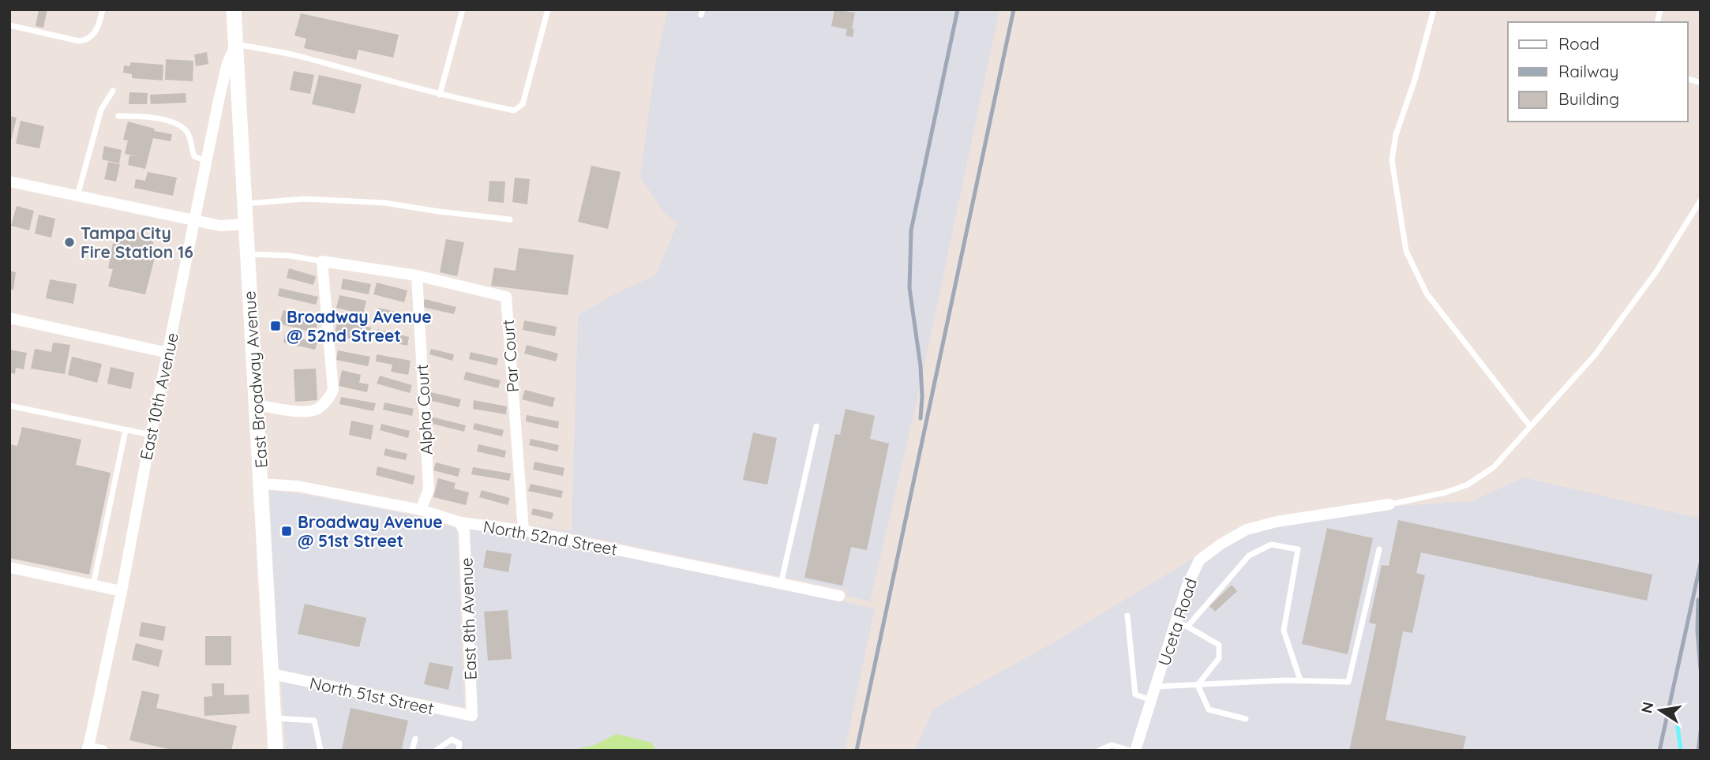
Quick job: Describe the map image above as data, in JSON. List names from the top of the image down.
{
  "streets": {
    "street": [
      "Par Court",
      "East Broadway Avenue",
      "East 10th Avenue",
      "Alpha Court",
      "North 52nd Street",
      "East 8th Avenue",
      "Uceta Road",
      "North 51st Street"
    ]
  },
  "crossings": [
    ["Par Court", "Alpha Court"],
    ["Par Court", "North 52nd Street"],
    ["East Broadway Avenue", "East 10th Avenue"],
    ["East Broadway Avenue", "North 52nd Street"],
    ["East Broadway Avenue", "North 51st Street"],
    ["Alpha Court", "North 52nd Street"],
    ["North 52nd Street", "East 8th Avenue"],
    ["East 8th Avenue", "North 51st Street"]
  ],
  "places": {
    "other": ["Tampa City Fire Station 16"],
    "transit": ["Broadway Avenue @ 52nd Street", "Broadway Avenue @ 51st Street"]
  },
  "legend": ["Road", "Railway", "Building"],
  "north": "left"
}
